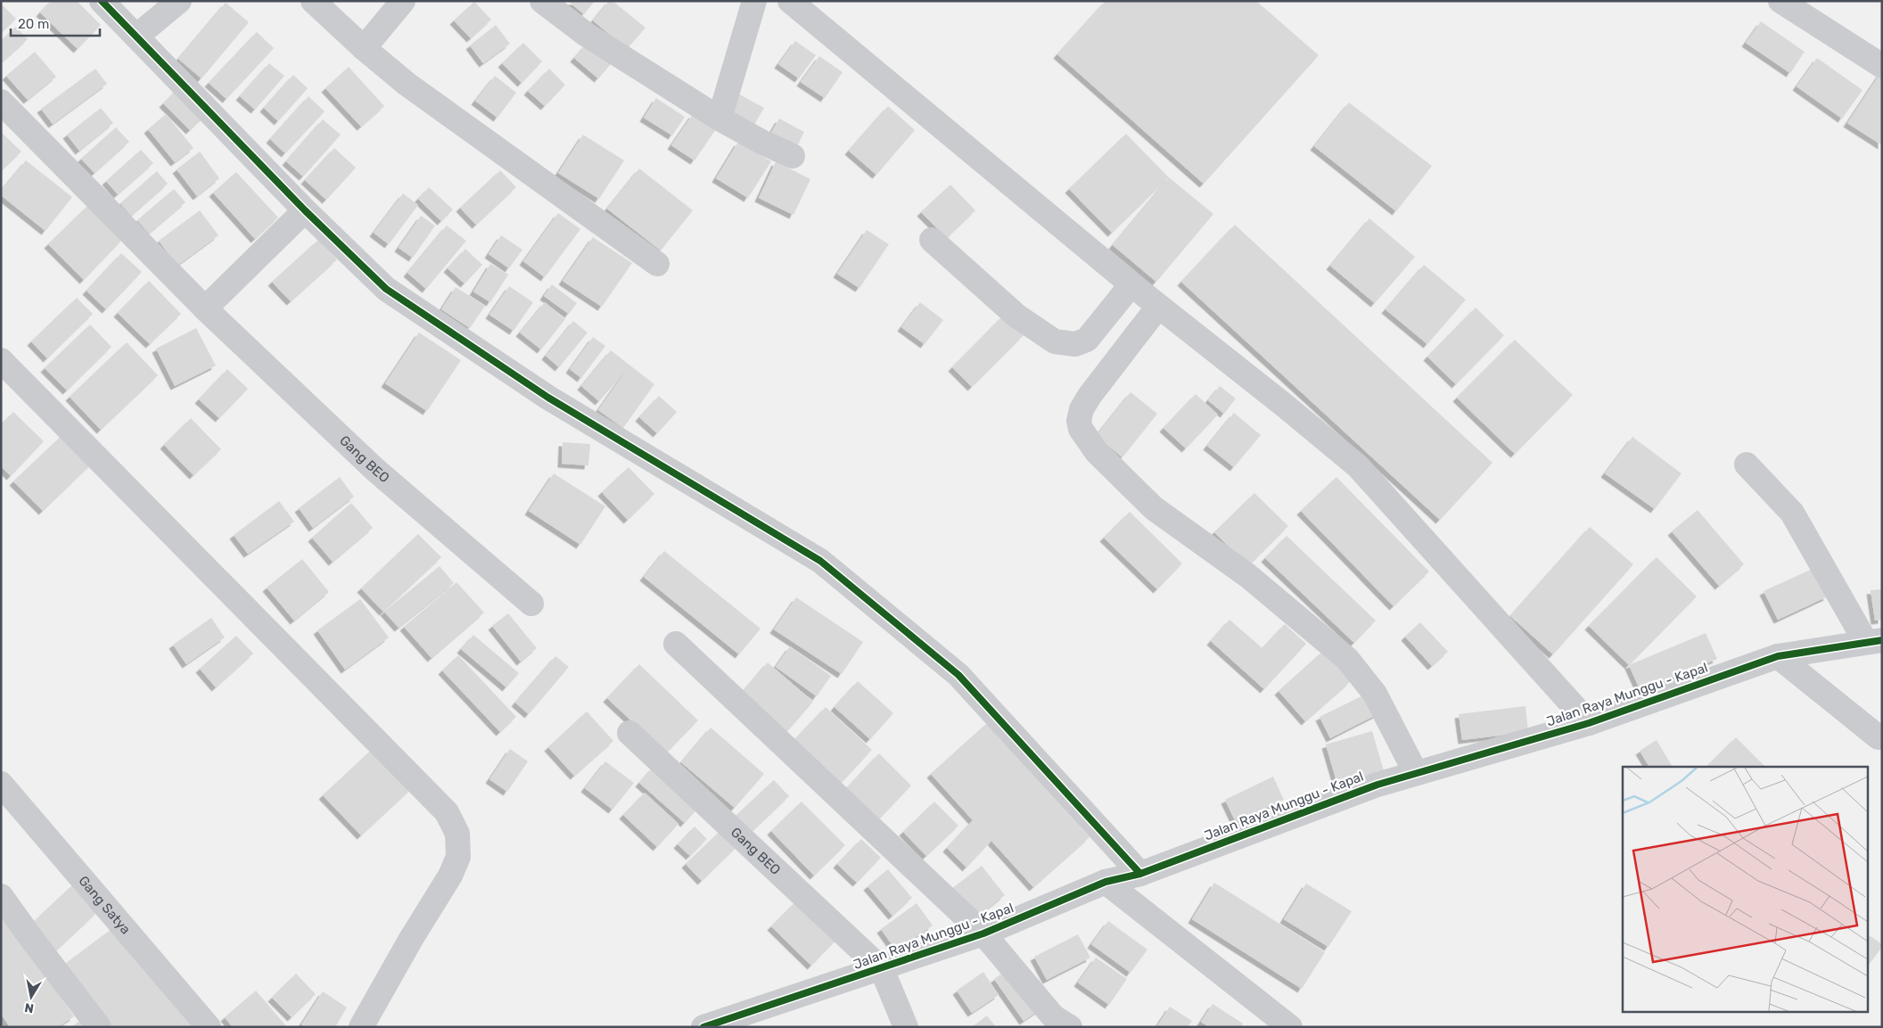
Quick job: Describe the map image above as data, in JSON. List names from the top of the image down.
{
  "streets": {
    "street": ["Gang BEO", "Jalan Raya Munggu - Kapal", "Gang Satya"]
  },
  "crossings": [
    ["Gang BEO", "Jalan Raya Munggu - Kapal"]
  ],
  "scale_bar": "20 m",
  "north": "bottom"
}
